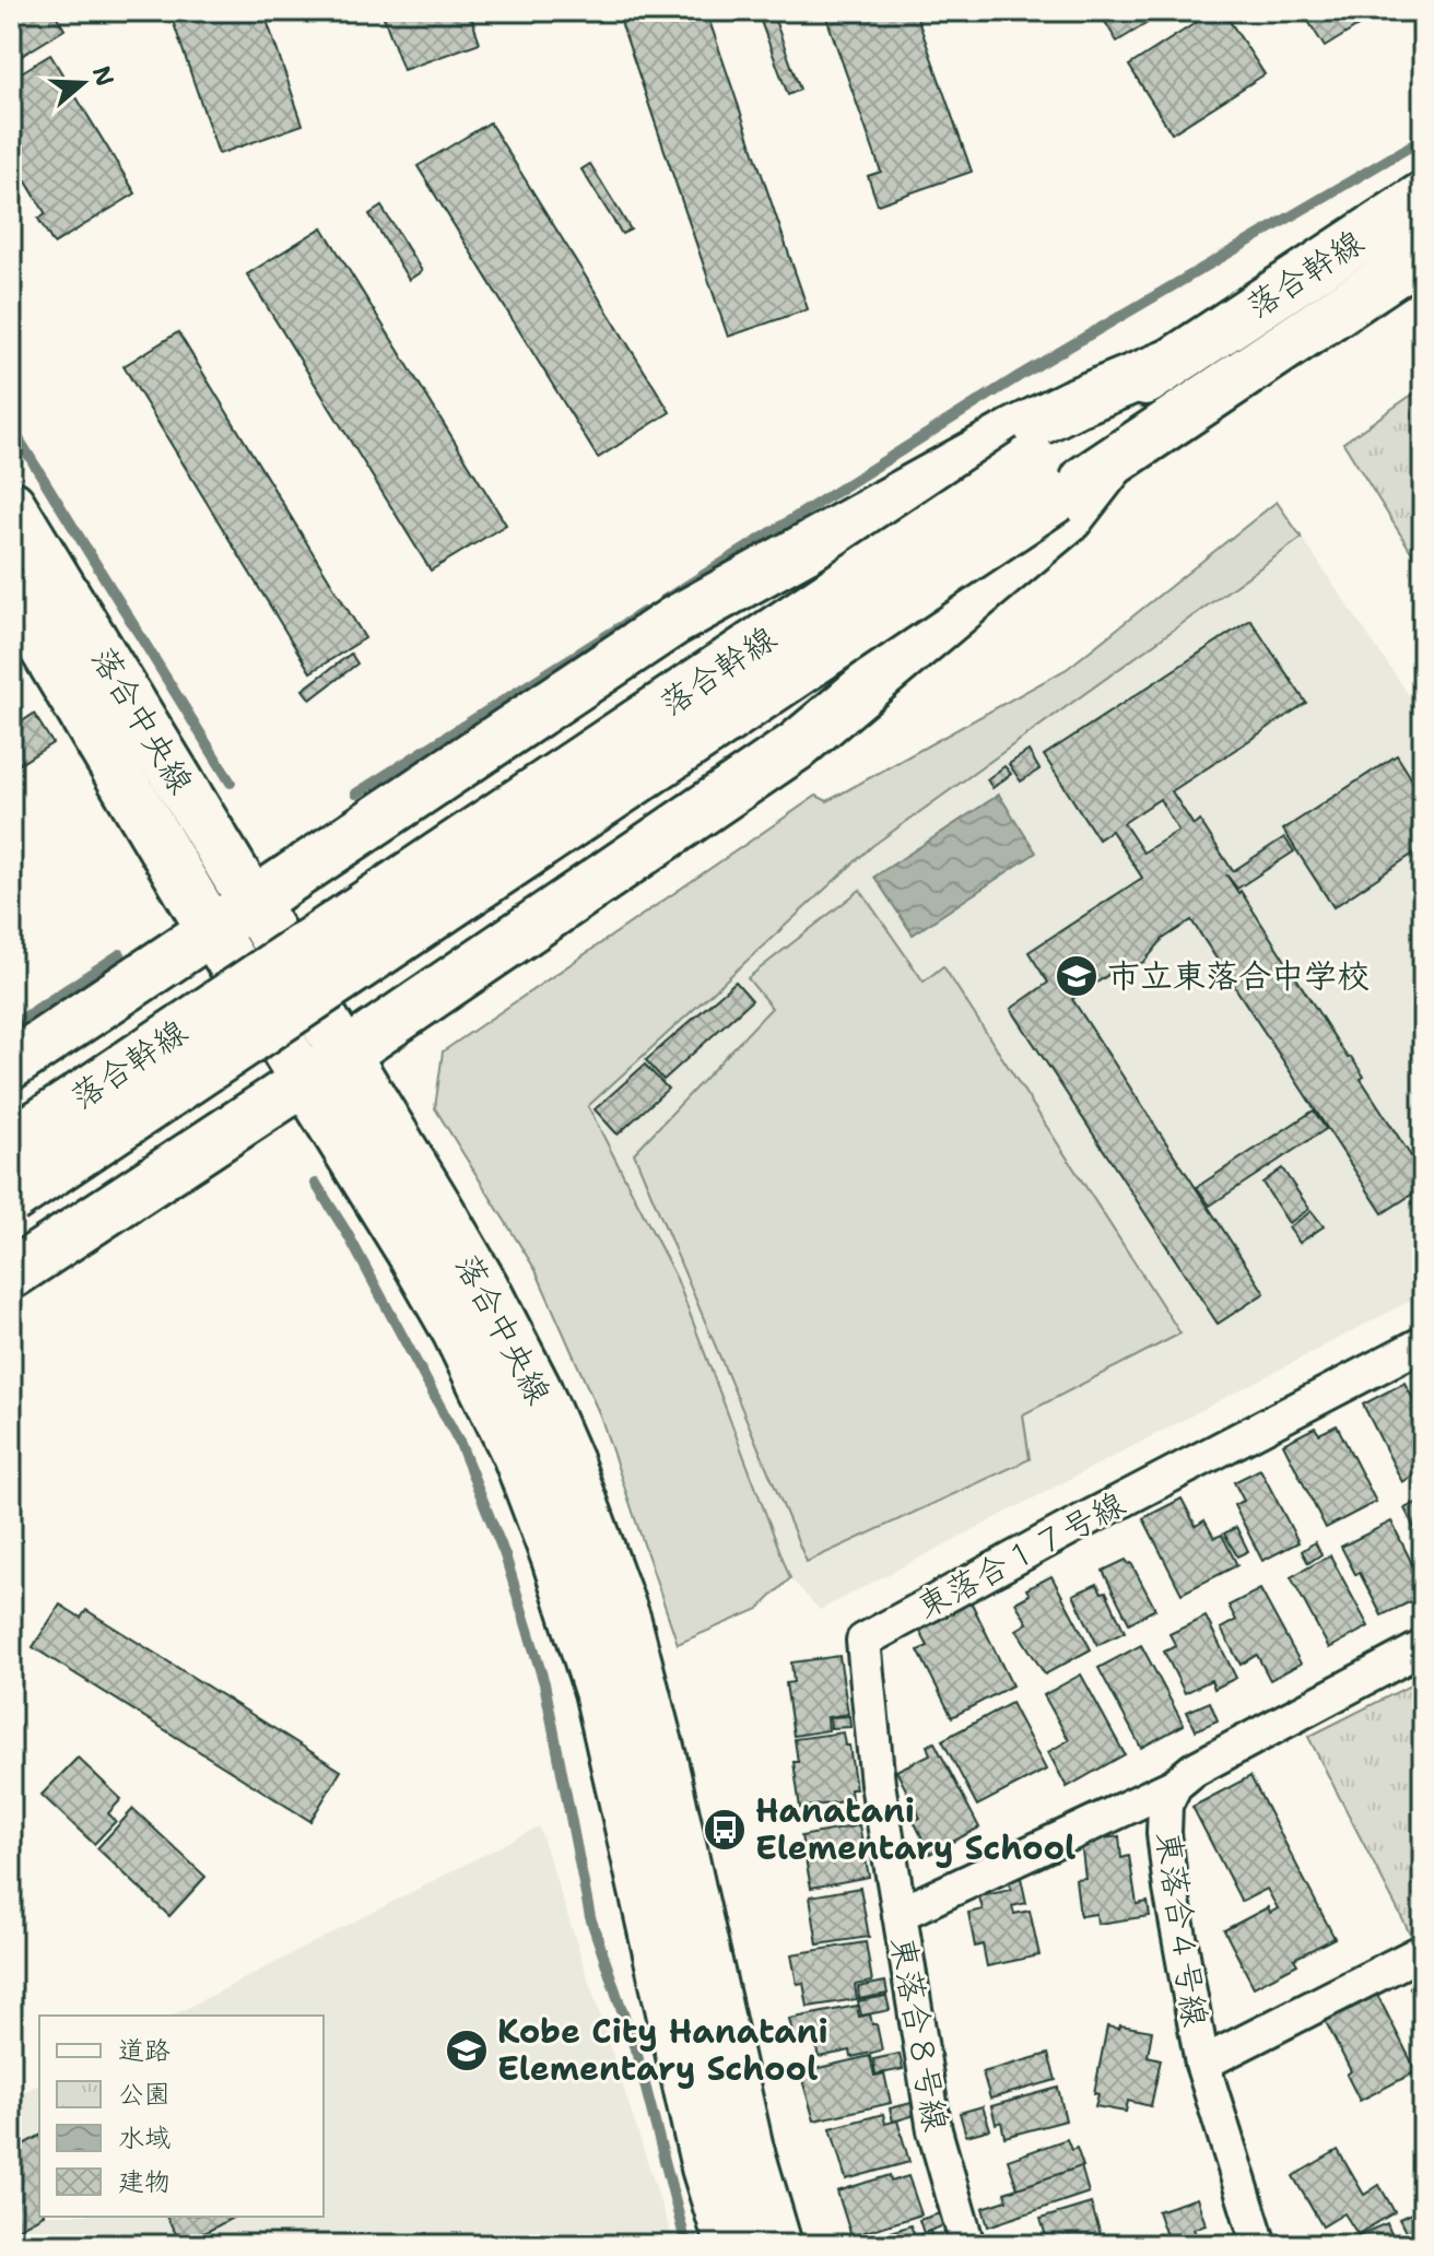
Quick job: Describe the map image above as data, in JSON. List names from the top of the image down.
{
  "streets": {
    "street": [
      "落合幹線",
      "落合中央線",
      "東落合１７号線",
      "東落合４号線",
      "東落合８号線"
    ]
  },
  "crossings": [
    ["東落合１７号線", "東落合８号線"],
    ["東落合４号線", "東落合８号線"]
  ],
  "places": {
    "school or university": ["市立東落合中学校", "Kobe City Hanatani Elementary School"],
    "bus stop": ["Hanatani Elementary School"]
  },
  "legend": [
    "道路",
    "公園",
    "水域",
    "建物"
  ],
  "north": "right"
}
